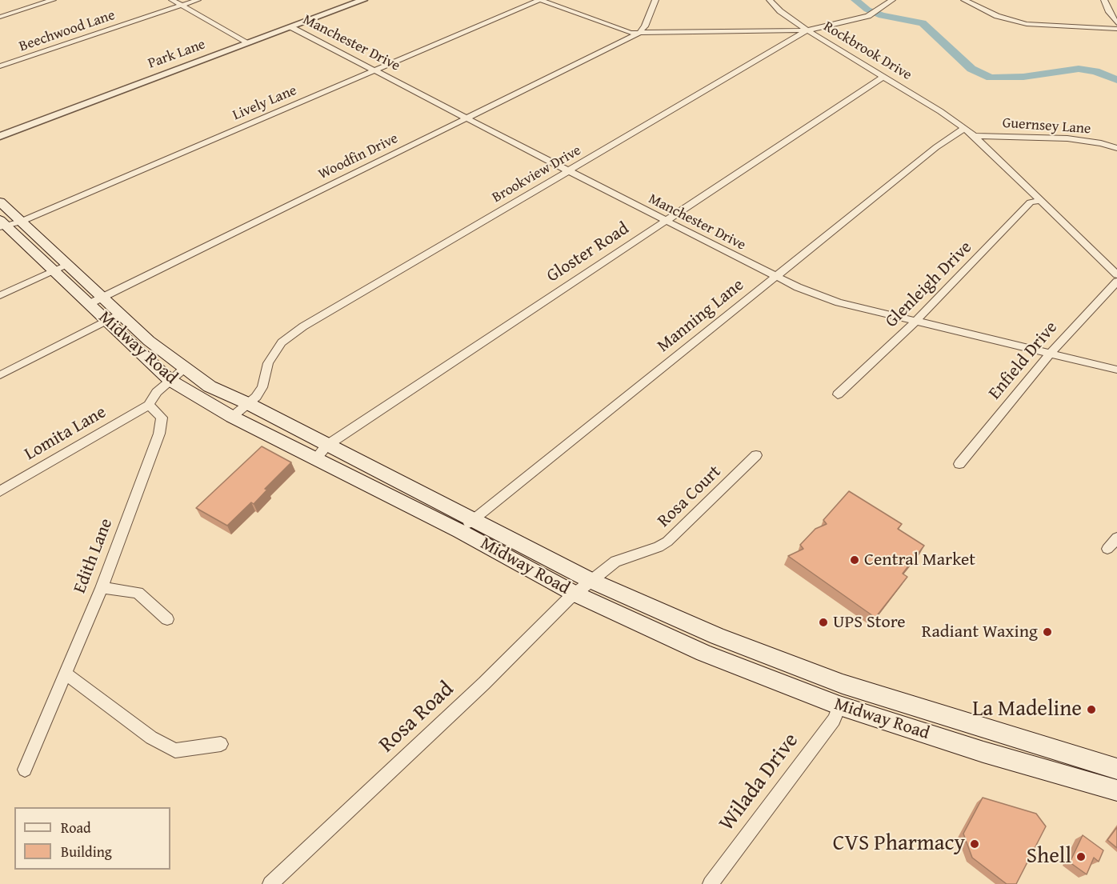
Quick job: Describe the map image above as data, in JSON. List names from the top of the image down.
{
  "streets": {
    "main road": ["Midway Road"],
    "street": [
      "Beechwood Lane",
      "Manchester Drive",
      "Rockbrook Drive",
      "Park Lane",
      "Lively Lane",
      "Guernsey Lane",
      "Woodfin Drive",
      "Brookview Drive",
      "Gloster Road",
      "Glenleigh Drive",
      "Manning Lane",
      "Enfield Drive",
      "Lomita Lane",
      "Rosa Court",
      "Edith Lane",
      "Rosa Road",
      "Wilada Drive"
    ]
  },
  "crossings": [
    ["Manchester Drive", "Park Lane"],
    ["Manchester Drive", "Lively Lane"],
    ["Manchester Drive", "Woodfin Drive"],
    ["Manchester Drive", "Brookview Drive"],
    ["Manchester Drive", "Gloster Road"],
    ["Manchester Drive", "Glenleigh Drive"],
    ["Manchester Drive", "Manning Lane"],
    ["Manchester Drive", "Enfield Drive"],
    ["Rockbrook Drive", "Lively Lane"],
    ["Rockbrook Drive", "Guernsey Lane"],
    ["Rockbrook Drive", "Woodfin Drive"],
    ["Rockbrook Drive", "Brookview Drive"],
    ["Rockbrook Drive", "Gloster Road"],
    ["Rockbrook Drive", "Glenleigh Drive"],
    ["Rockbrook Drive", "Manning Lane"],
    ["Lively Lane", "Midway Road"],
    ["Woodfin Drive", "Midway Road"],
    ["Brookview Drive", "Midway Road"],
    ["Gloster Road", "Midway Road"],
    ["Manning Lane", "Midway Road"],
    ["Midway Road", "Rosa Court"],
    ["Midway Road", "Rosa Road"],
    ["Midway Road", "Wilada Drive"],
    ["Lomita Lane", "Edith Lane"],
    ["Rosa Court", "Rosa Road"]
  ],
  "places": [
    "Central Market",
    "UPS Store",
    "Radiant Waxing",
    "La Madeline",
    "CVS Pharmacy",
    "Shell"
  ],
  "legend": ["Road", "Building"]
}
